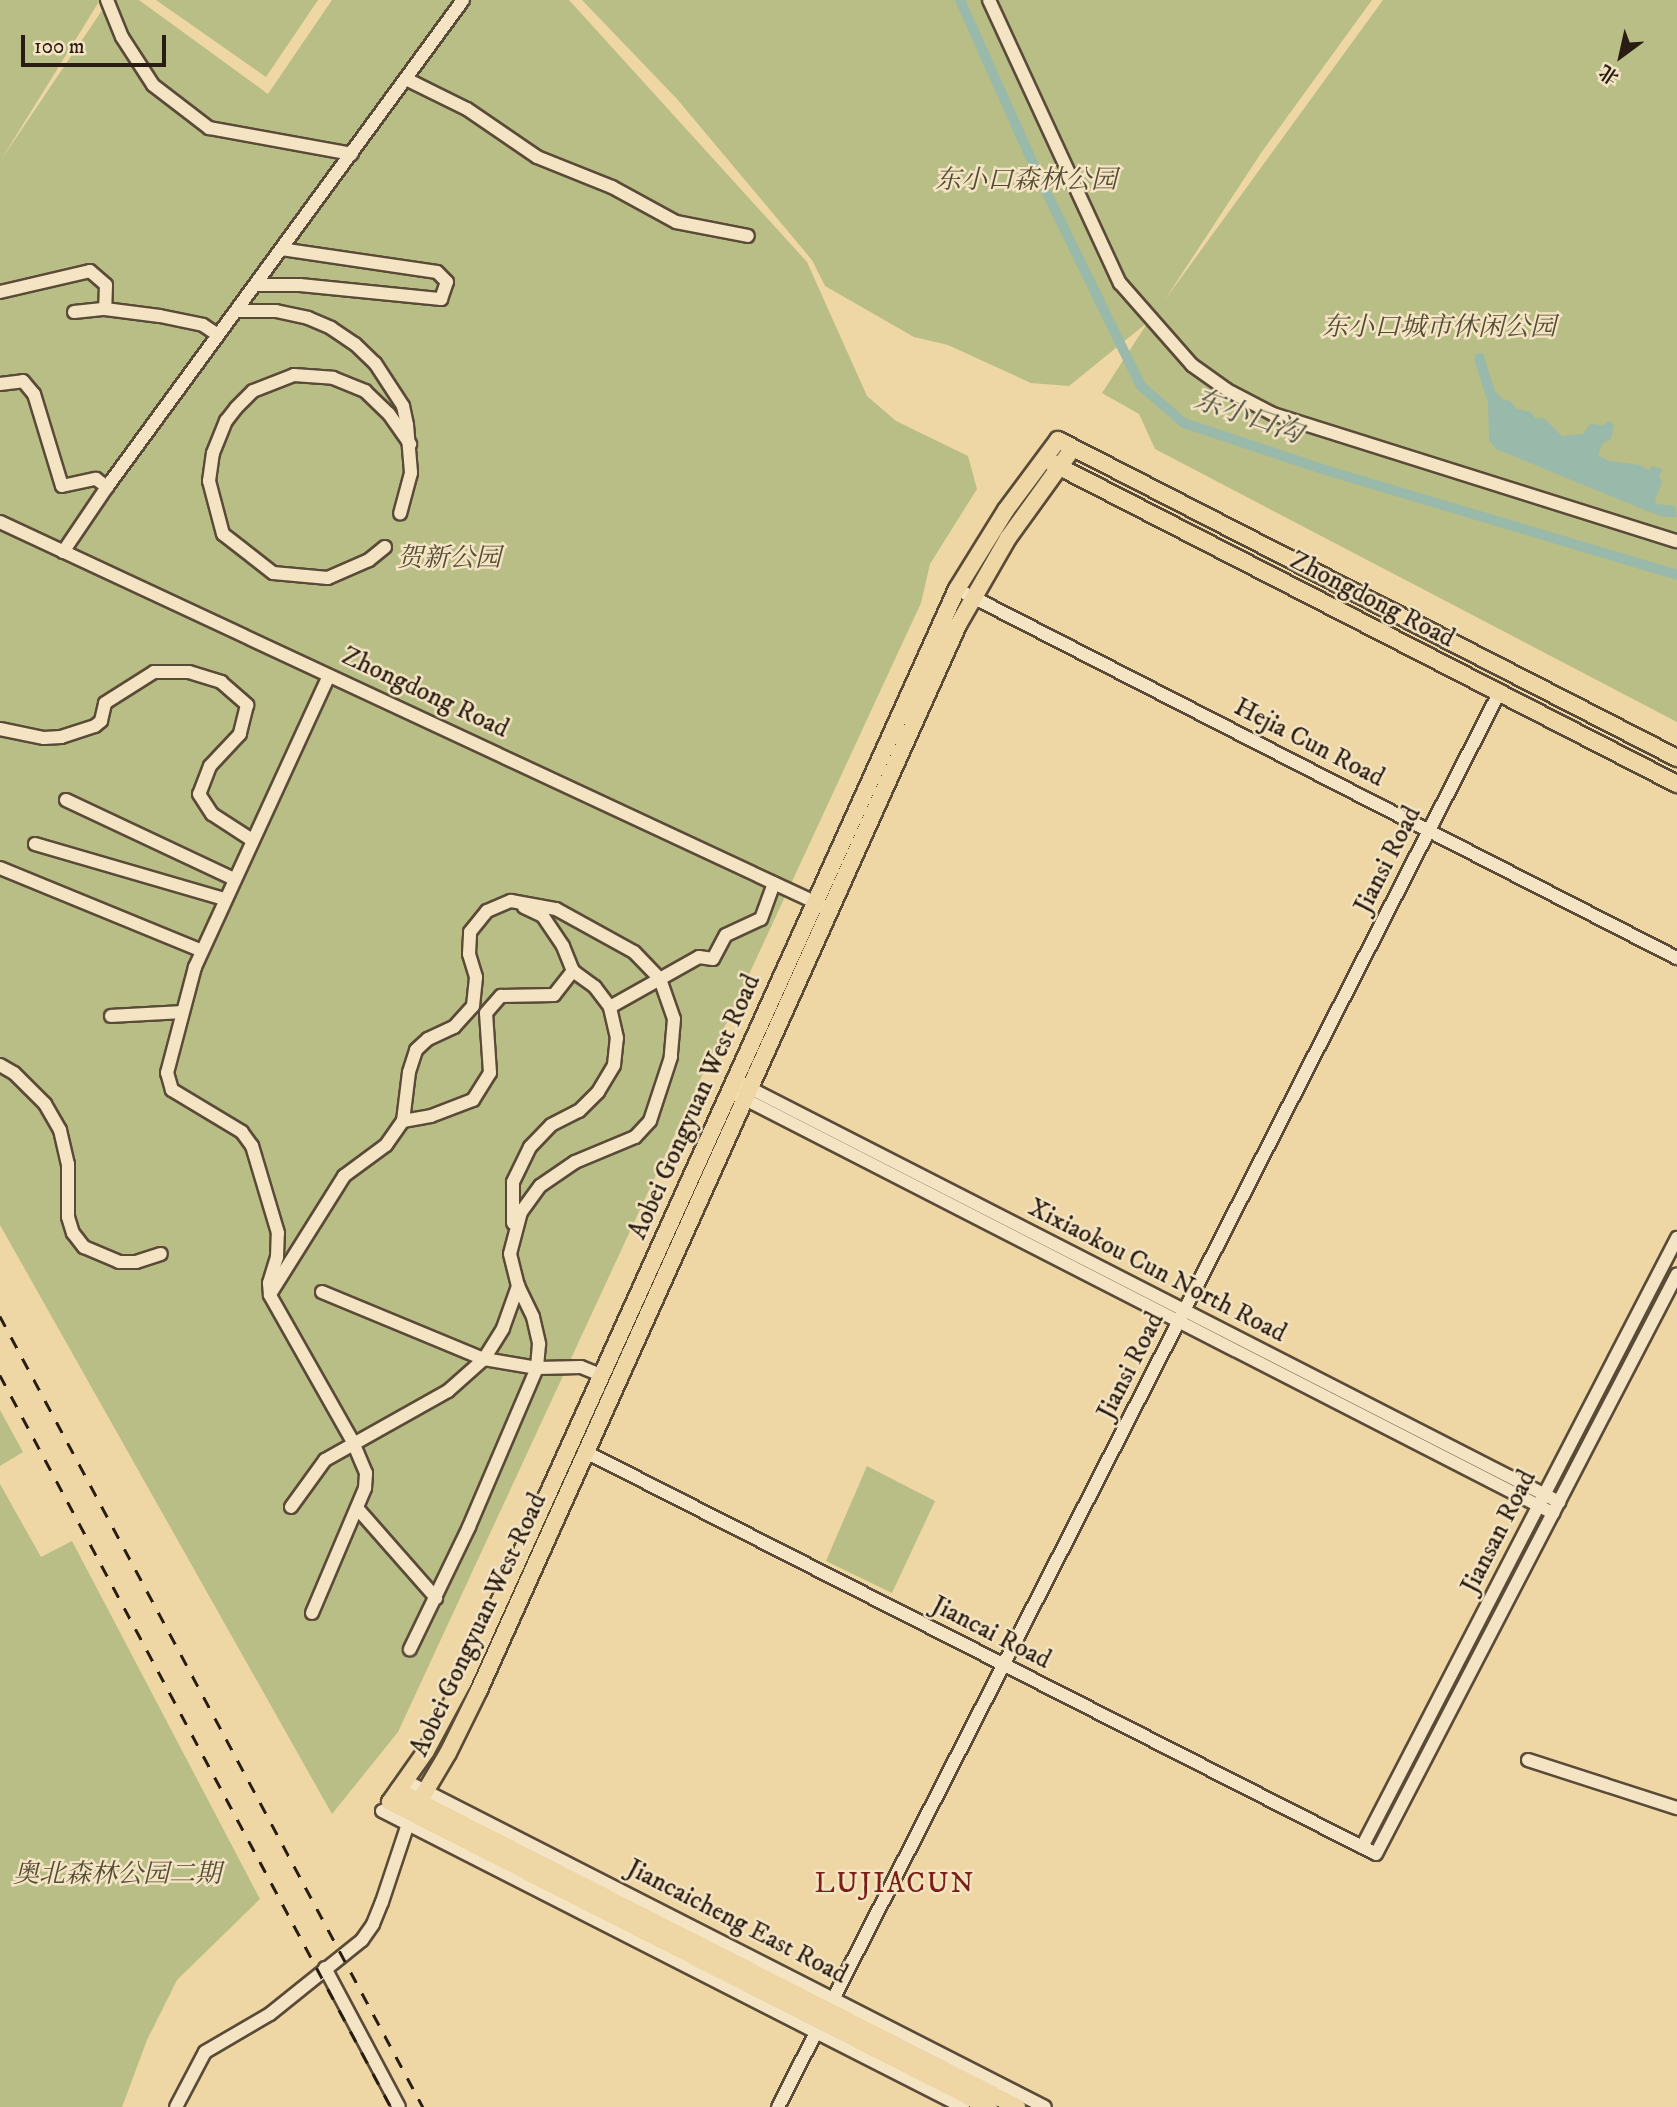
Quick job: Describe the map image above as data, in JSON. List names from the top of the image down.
{
  "streets": {
    "main road": ["Zhongdong Road", "Aobei Gongyuan West Road", "Jiancaicheng East Road"],
    "street": [
      "Hejia Cun Road",
      "Jiansi Road",
      "Xixiaokou Cun North Road",
      "Jiansan Road",
      "Jiancai Road"
    ]
  },
  "crossings": [
    ["Zhongdong Road", "Jiansi Road"],
    ["Zhongdong Road", "Aobei Gongyuan West Road"],
    ["Hejia Cun Road", "Jiansi Road"],
    ["Hejia Cun Road", "Aobei Gongyuan West Road"],
    ["Jiansi Road", "Xixiaokou Cun North Road"],
    ["Jiansi Road", "Jiancai Road"],
    ["Jiansi Road", "Jiancaicheng East Road"],
    ["Aobei Gongyuan West Road", "Xixiaokou Cun North Road"],
    ["Aobei Gongyuan West Road", "Jiancai Road"],
    ["Aobei Gongyuan West Road", "Jiancaicheng East Road"],
    ["Xixiaokou Cun North Road", "Jiansan Road"],
    ["Jiansan Road", "Jiancai Road"]
  ],
  "districts": ["LUJIACUN"],
  "water": ["东小口沟"],
  "parks": [
    "东小口森林公园",
    "东小口城市休闲公园",
    "贺新公园",
    "奥北森林公园二期"
  ],
  "scale_bar": "100 m",
  "north": "bottom left"
}
